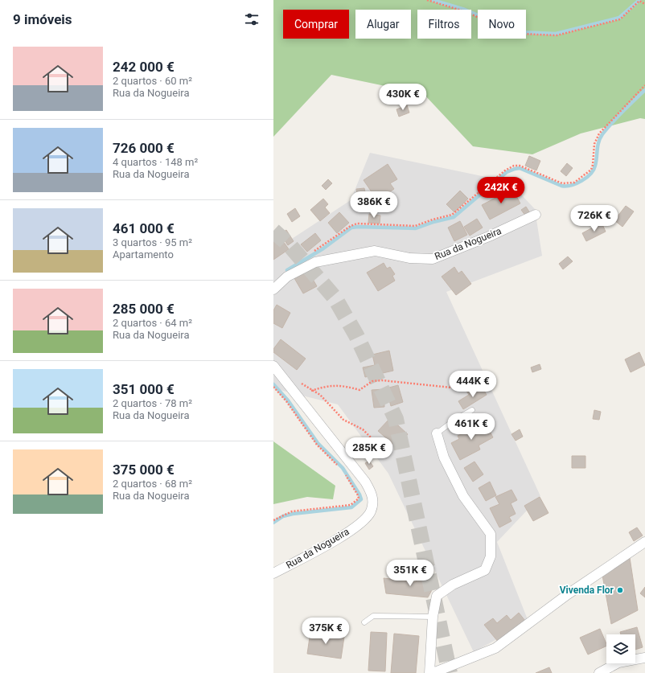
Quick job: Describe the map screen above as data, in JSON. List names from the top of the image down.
{
  "streets": {
    "street": ["Rua da Nogueira"]
  },
  "places": ["Vivenda Flor"],
  "page": {
    "heading": "9 imóveis",
    "chip": [
      "Comprar",
      "Alugar",
      "Filtros",
      "Novo"
    ],
    "list": [
      {
        "name": "242 000 €",
        "note": "2 quartos · 60 m² · Rua da Nogueira"
      },
      {
        "name": "726 000 €",
        "note": "4 quartos · 148 m² · Rua da Nogueira"
      },
      {
        "name": "461 000 €",
        "note": "3 quartos · 95 m² · Apartamento"
      },
      {
        "name": "285 000 €",
        "note": "2 quartos · 64 m² · Rua da Nogueira"
      },
      {
        "name": "351 000 €",
        "note": "2 quartos · 78 m² · Rua da Nogueira"
      },
      {
        "name": "375 000 €",
        "note": "2 quartos · 68 m² · Rua da Nogueira"
      }
    ],
    "price": [
      "430K €",
      "242K €",
      "386K €",
      "726K €",
      "444K €",
      "461K €",
      "285K €",
      "351K €",
      "375K €"
    ]
  }
}
